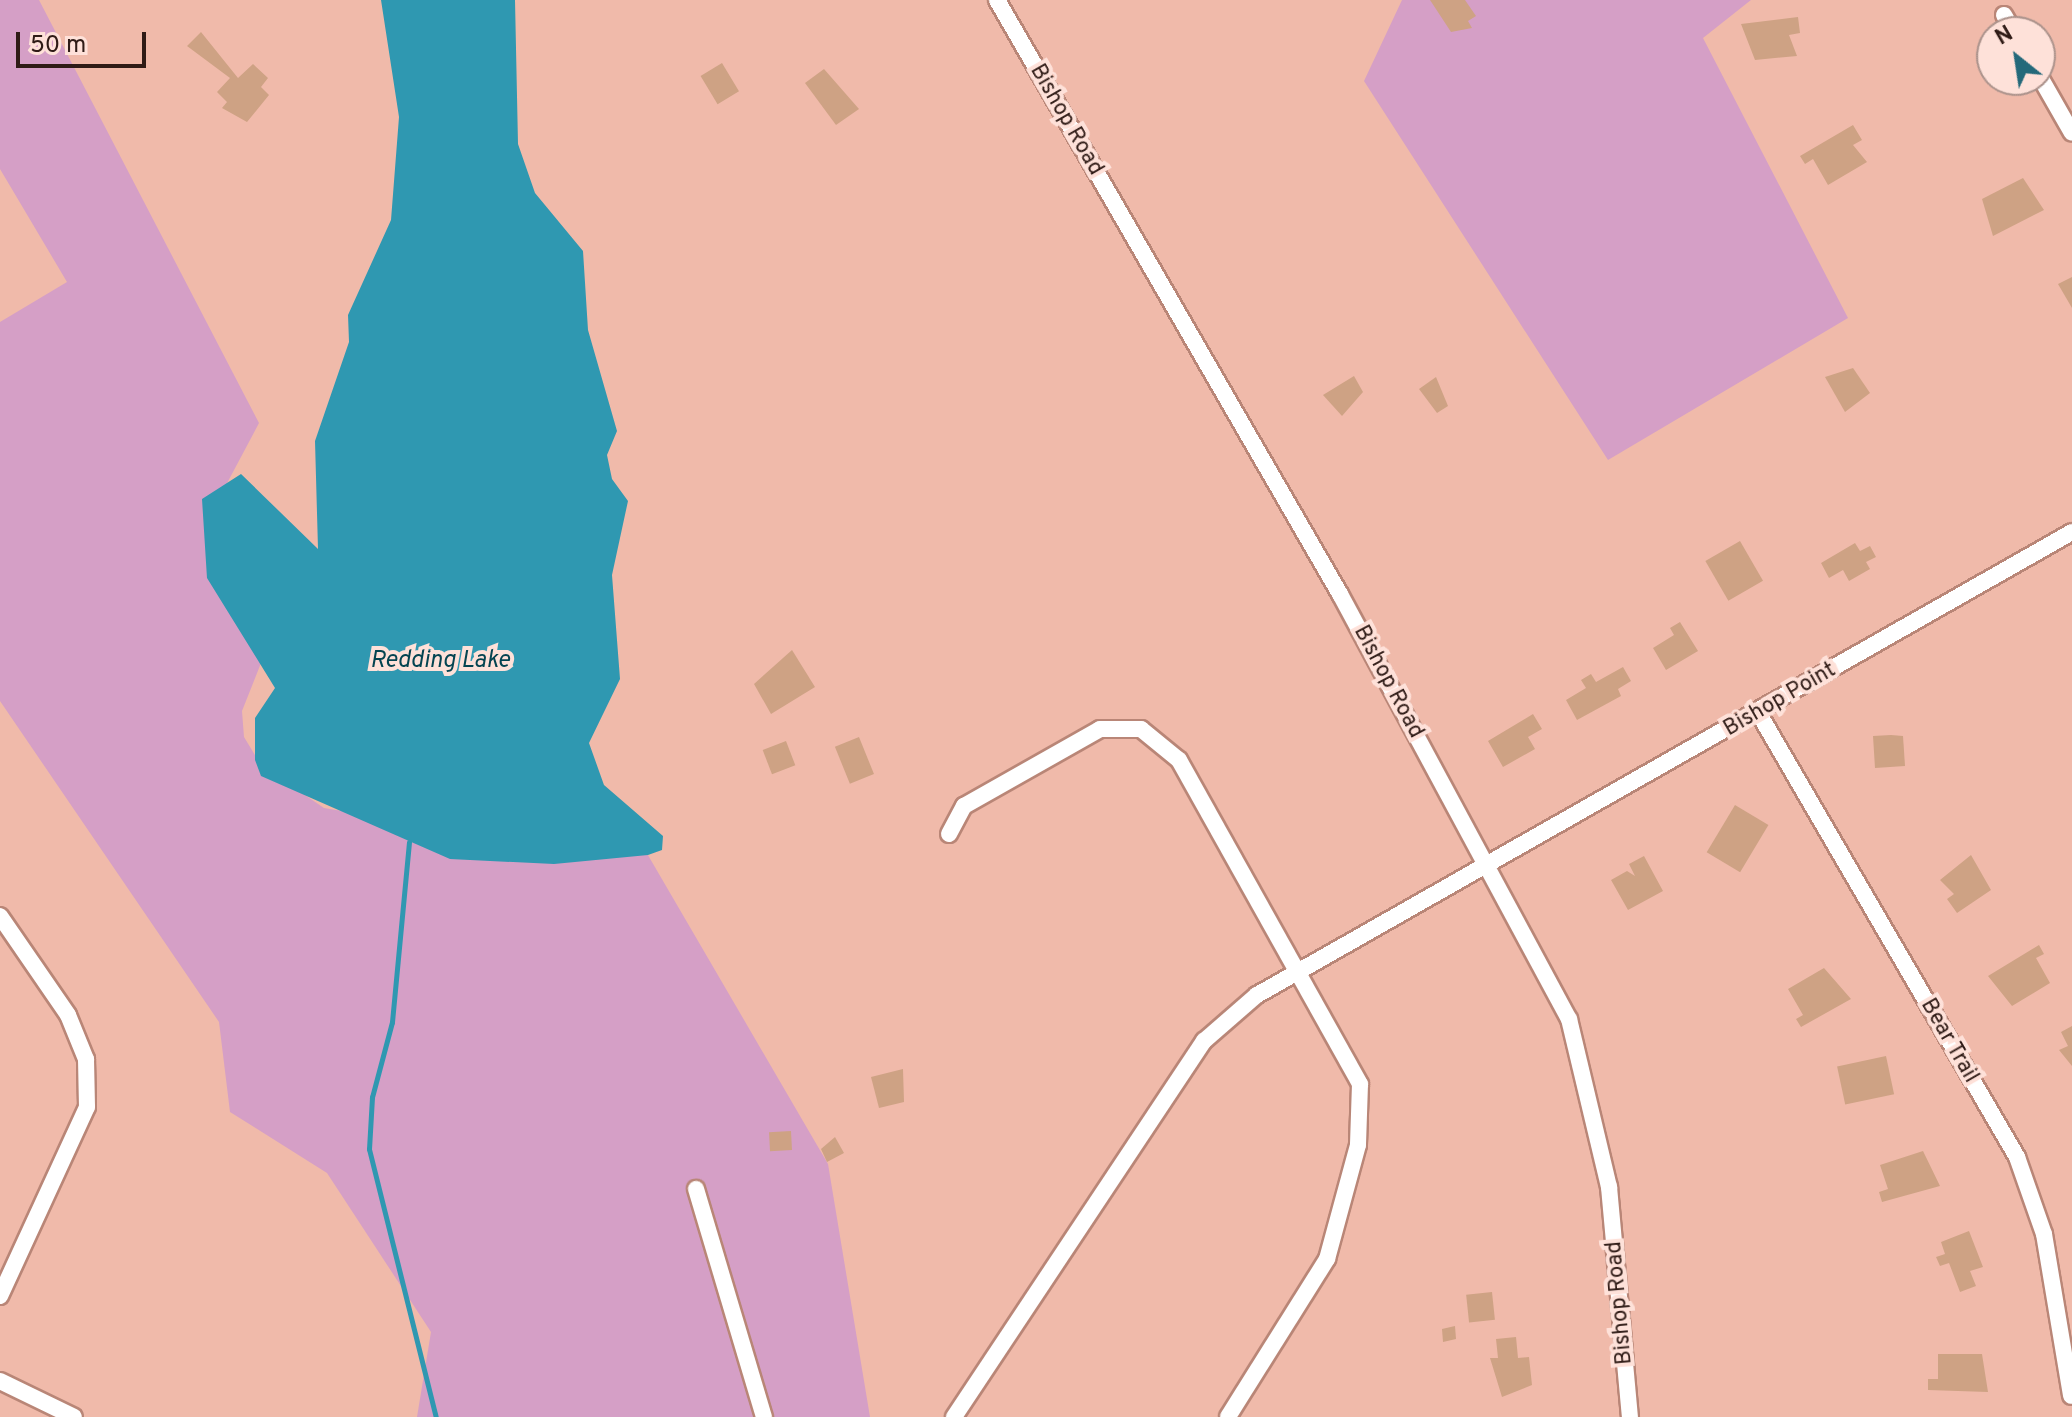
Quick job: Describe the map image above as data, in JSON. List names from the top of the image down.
{
  "streets": {
    "street": ["Bishop Road", "Bishop Point", "Bear Trail"]
  },
  "crossings": [
    ["Bishop Road", "Bishop Point"],
    ["Bishop Point", "Bear Trail"]
  ],
  "water": ["Redding Lake"],
  "scale_bar": "50 m",
  "north": "top left"
}
